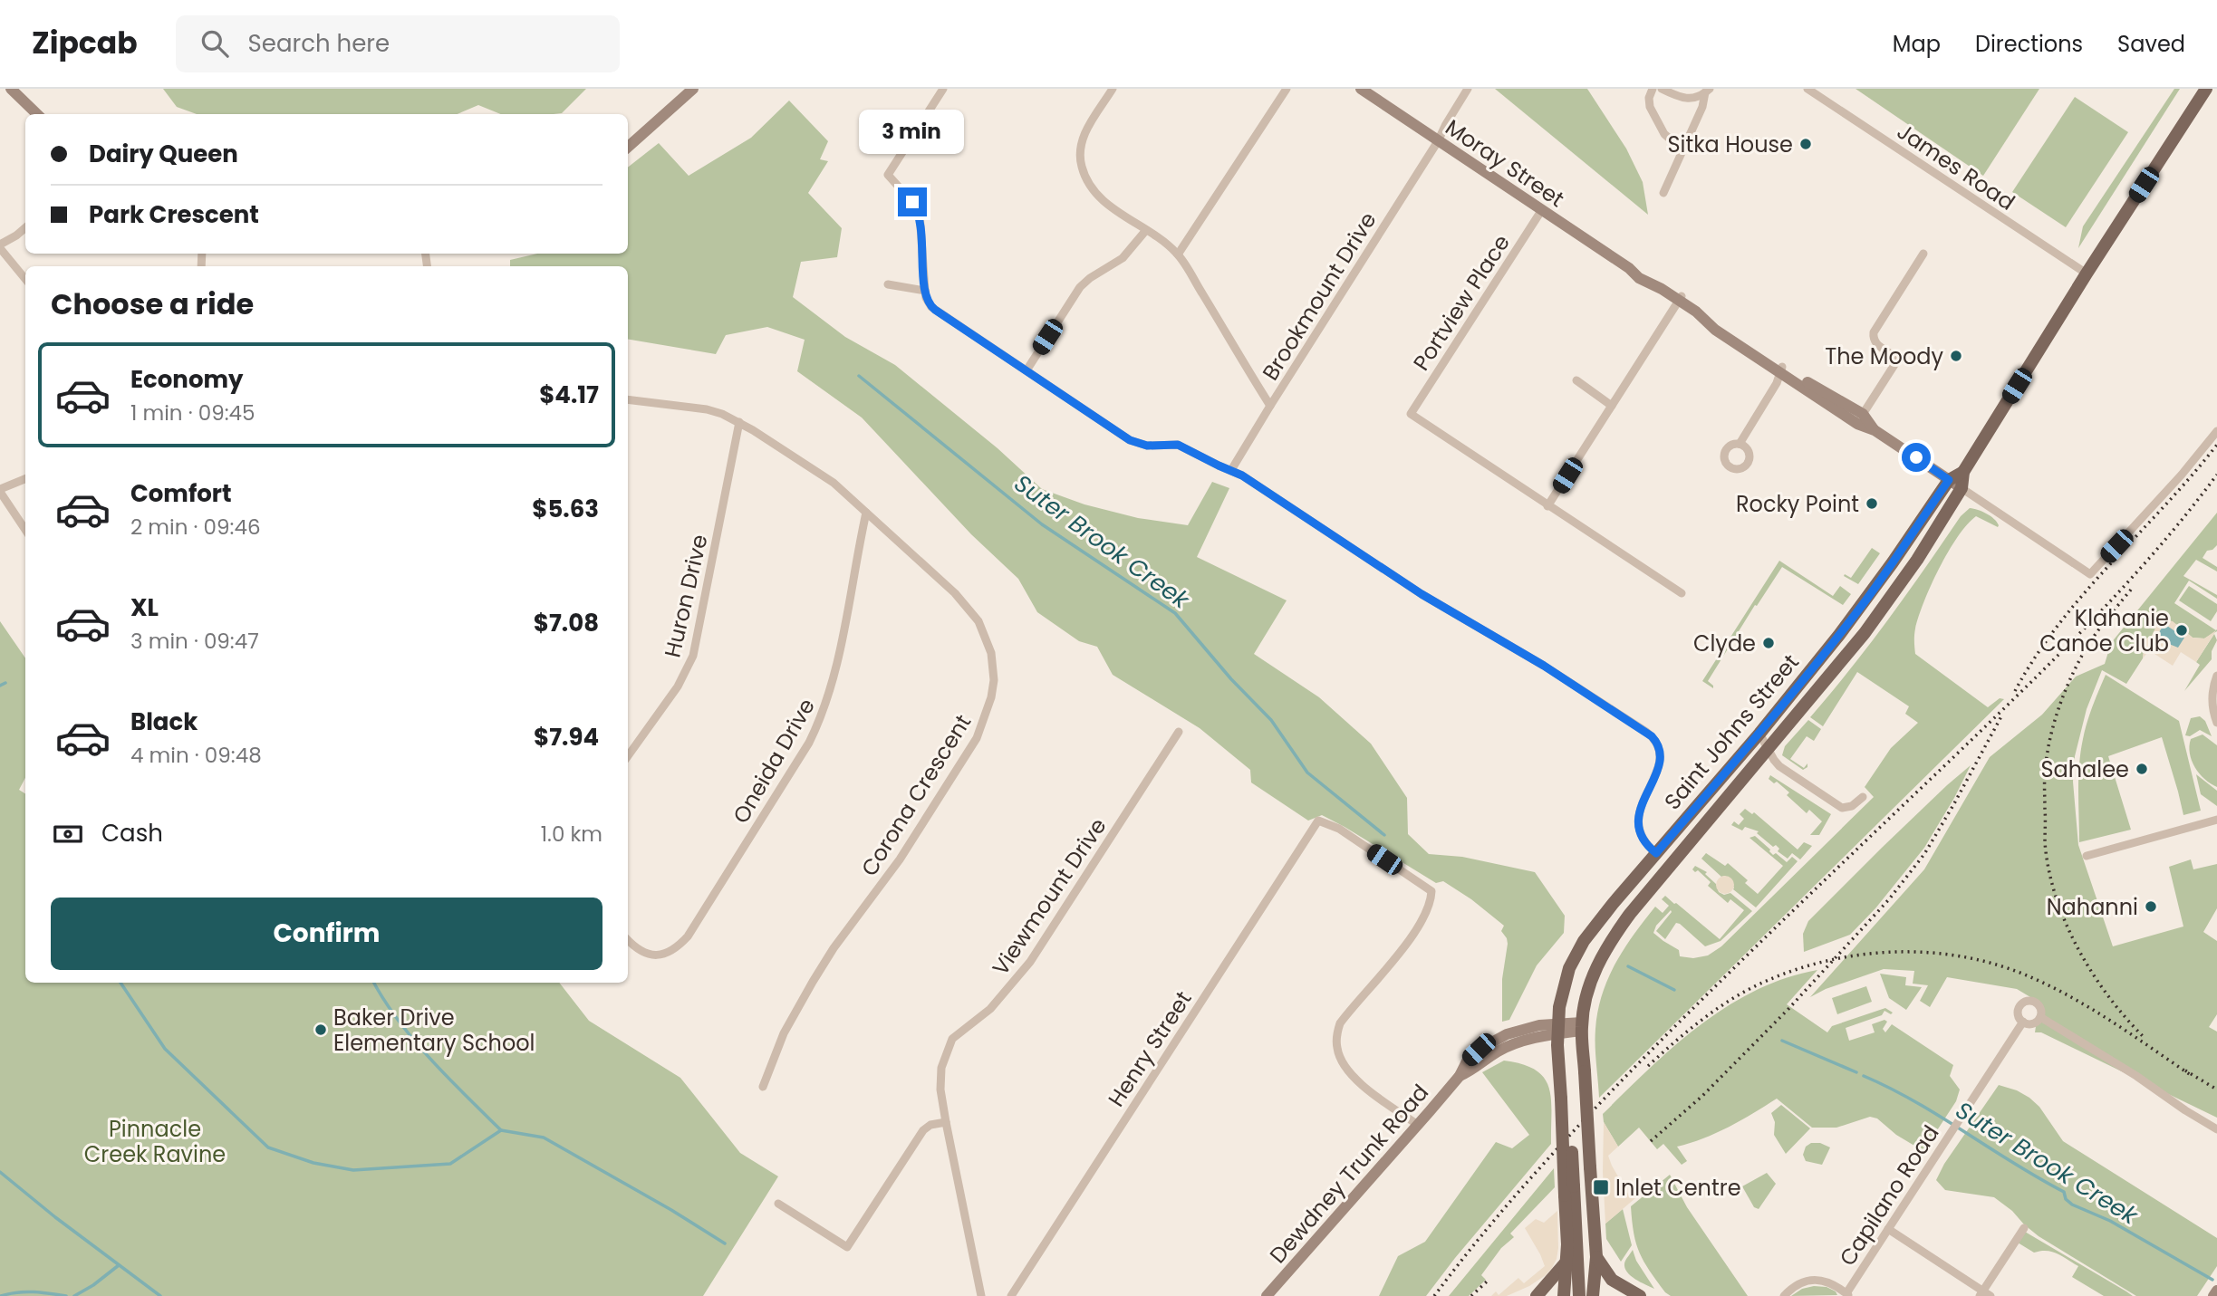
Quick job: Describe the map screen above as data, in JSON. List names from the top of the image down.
{
  "streets": {
    "main road": ["Saint Johns Street"],
    "street": [
      "Moray Street",
      "James Road",
      "Brookmount Drive",
      "Portview Place",
      "Huron Drive",
      "Oneida Drive",
      "Corona Crescent",
      "Viewmount Drive",
      "Henry Street",
      "Dewdney Trunk Road",
      "Capilano Road"
    ]
  },
  "crossings": [
    ["Moray Street", "Brookmount Drive"],
    ["Moray Street", "Portview Place"],
    ["Moray Street", "Saint Johns Street"],
    ["James Road", "Saint Johns Street"],
    ["Huron Drive", "Corona Crescent"],
    ["Saint Johns Street", "Dewdney Trunk Road"],
    ["Oneida Drive", "Corona Crescent"],
    ["Henry Street", "Dewdney Trunk Road"]
  ],
  "water": ["Suter Brook Creek"],
  "parks": ["Pinnacle Creek Ravine"],
  "places": {
    "other": [
      "Sitka House",
      "The Moody",
      "Rocky Point",
      "Klahanie Canoe Club",
      "Clyde",
      "Sahalee",
      "Nahanni",
      "Baker Drive Elementary School"
    ],
    "transit": ["Inlet Centre"]
  },
  "page": {
    "header": "Zipcab",
    "search": "Search here",
    "nav": ["Map", "Directions", "Saved"],
    "bubble": "3 min",
    "banner": ["Dairy Queen", "Park Crescent"],
    "heading": "Choose a ride",
    "list": [
      {
        "name": "Economy",
        "note": "1 min · 09:45",
        "value": "$4.17"
      },
      {
        "name": "Comfort",
        "note": "2 min · 09:46",
        "value": "$5.63"
      },
      {
        "name": "XL",
        "note": "3 min · 09:47",
        "value": "$7.08"
      },
      {
        "name": "Black",
        "note": "4 min · 09:48",
        "value": "$7.94"
      }
    ],
    "pay": ["Cash", "1.0 km"],
    "buttons": "Confirm"
  }
}
